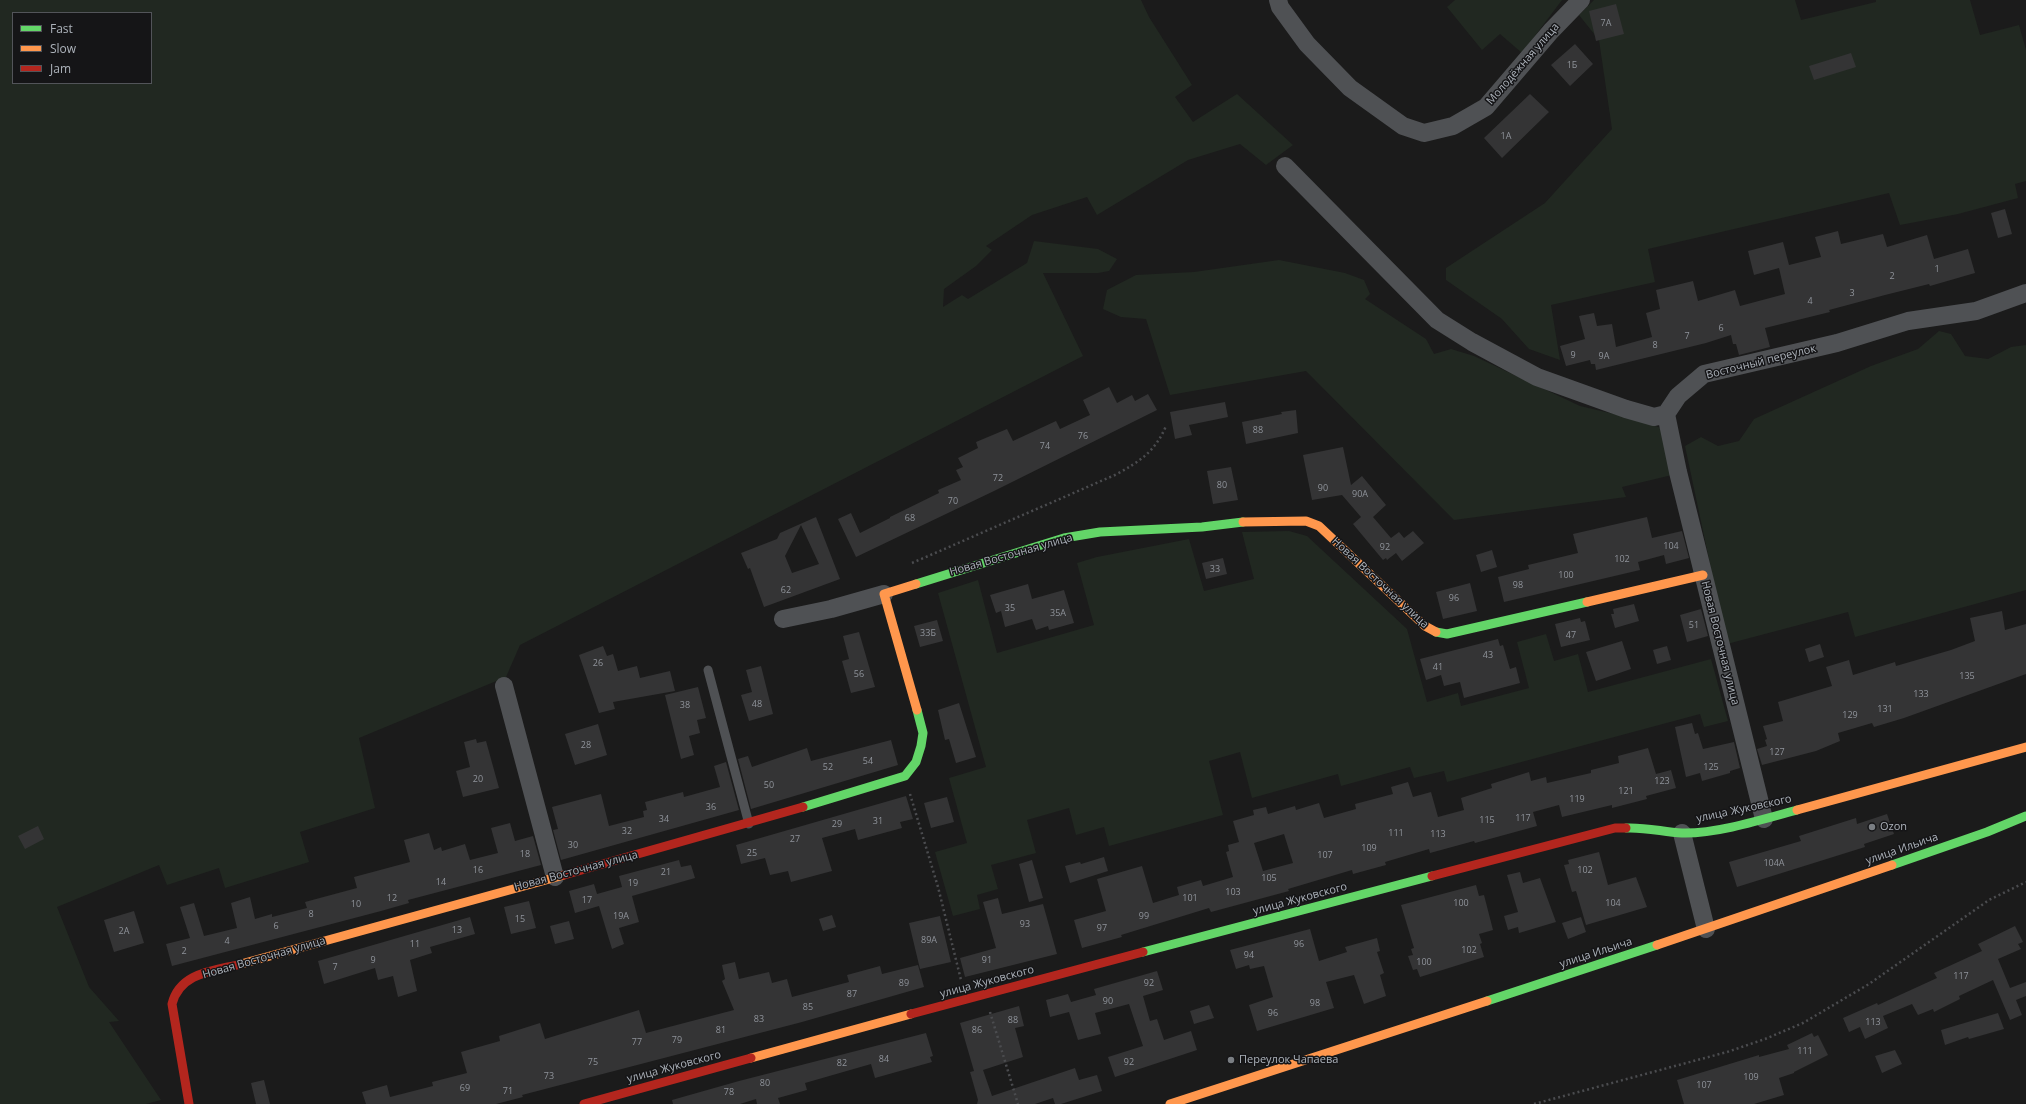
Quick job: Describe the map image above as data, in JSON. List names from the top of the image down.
{
  "streets": {
    "street": [
      "Молодёжная улица",
      "Восточный переулок",
      "Новая Восточная улица",
      "улица Жуковского",
      "улица Ильича"
    ]
  },
  "crossings": [
    ["Новая Восточная улица", "улица Жуковского"]
  ],
  "places": ["Ozon", "Переулок Чапаева"],
  "house_numbers": [
    "7А",
    "1Б",
    "1А",
    "1",
    "2",
    "3",
    "4",
    "6",
    "7",
    "8",
    "9",
    "9А",
    "88",
    "76",
    "74",
    "72",
    "80",
    "90",
    "90А",
    "70",
    "68",
    "104",
    "92",
    "102",
    "33",
    "100",
    "98",
    "62",
    "96",
    "35",
    "35А",
    "51",
    "33Б",
    "47",
    "43",
    "26",
    "41",
    "56",
    "135",
    "133",
    "48",
    "38",
    "131",
    "129",
    "28",
    "127",
    "54",
    "52",
    "125",
    "20",
    "123",
    "50",
    "121",
    "119",
    "36",
    "117",
    "34",
    "115",
    "31",
    "29",
    "32",
    "111",
    "113",
    "27",
    "30",
    "109",
    "25",
    "18",
    "107",
    "104А",
    "16",
    "102",
    "21",
    "105",
    "14",
    "19",
    "103",
    "12",
    "101",
    "17",
    "100",
    "104",
    "10",
    "8",
    "19А",
    "99",
    "15",
    "93",
    "6",
    "97",
    "13",
    "2А",
    "89А",
    "4",
    "11",
    "96",
    "102",
    "2",
    "94",
    "9",
    "91",
    "100",
    "7",
    "117",
    "89",
    "92",
    "87",
    "90",
    "98",
    "85",
    "96",
    "83",
    "88",
    "113",
    "81",
    "86",
    "79",
    "77",
    "111",
    "84",
    "75",
    "92",
    "82",
    "73",
    "109",
    "80",
    "107",
    "69",
    "71",
    "78"
  ],
  "legend": ["Fast", "Slow", "Jam"]
}
